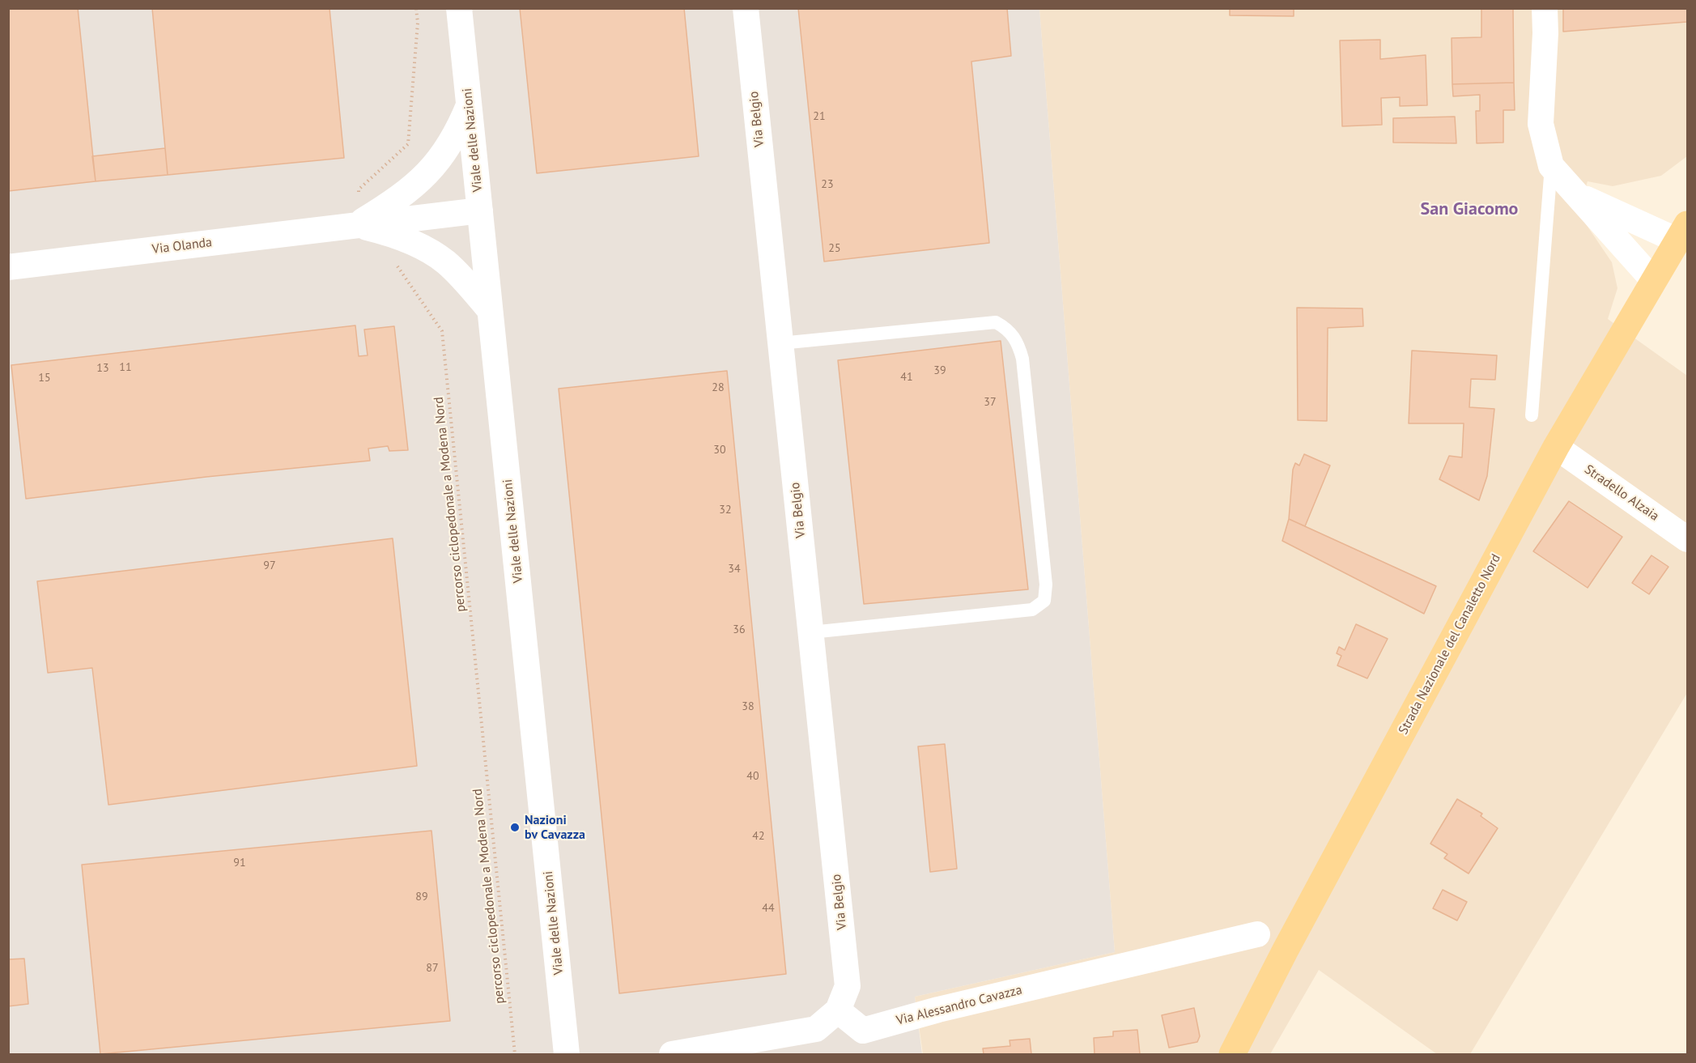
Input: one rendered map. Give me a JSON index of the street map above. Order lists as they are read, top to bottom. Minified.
{"streets":{"main road":["Strada Nazionale del Canaletto Nord"],"street":["Via Belgio","Viale delle Nazioni","Via Olanda","Stradello Alzaia","Via Alessandro Cavazza"],"path":["percorso ciclopedonale a Modena Nord"]},"crossings":[["Via Belgio","Via Alessandro Cavazza"],["Viale delle Nazioni","Via Olanda"],["Stradello Alzaia","Strada Nazionale del Canaletto Nord"]],"districts":["San Giacomo"],"places":["Nazioni bv Cavazza"],"house_numbers":["21","23","25","11","13","39","41","15","28","37","30","32","97","34","36","38","40","42","91","89","44","87"]}
